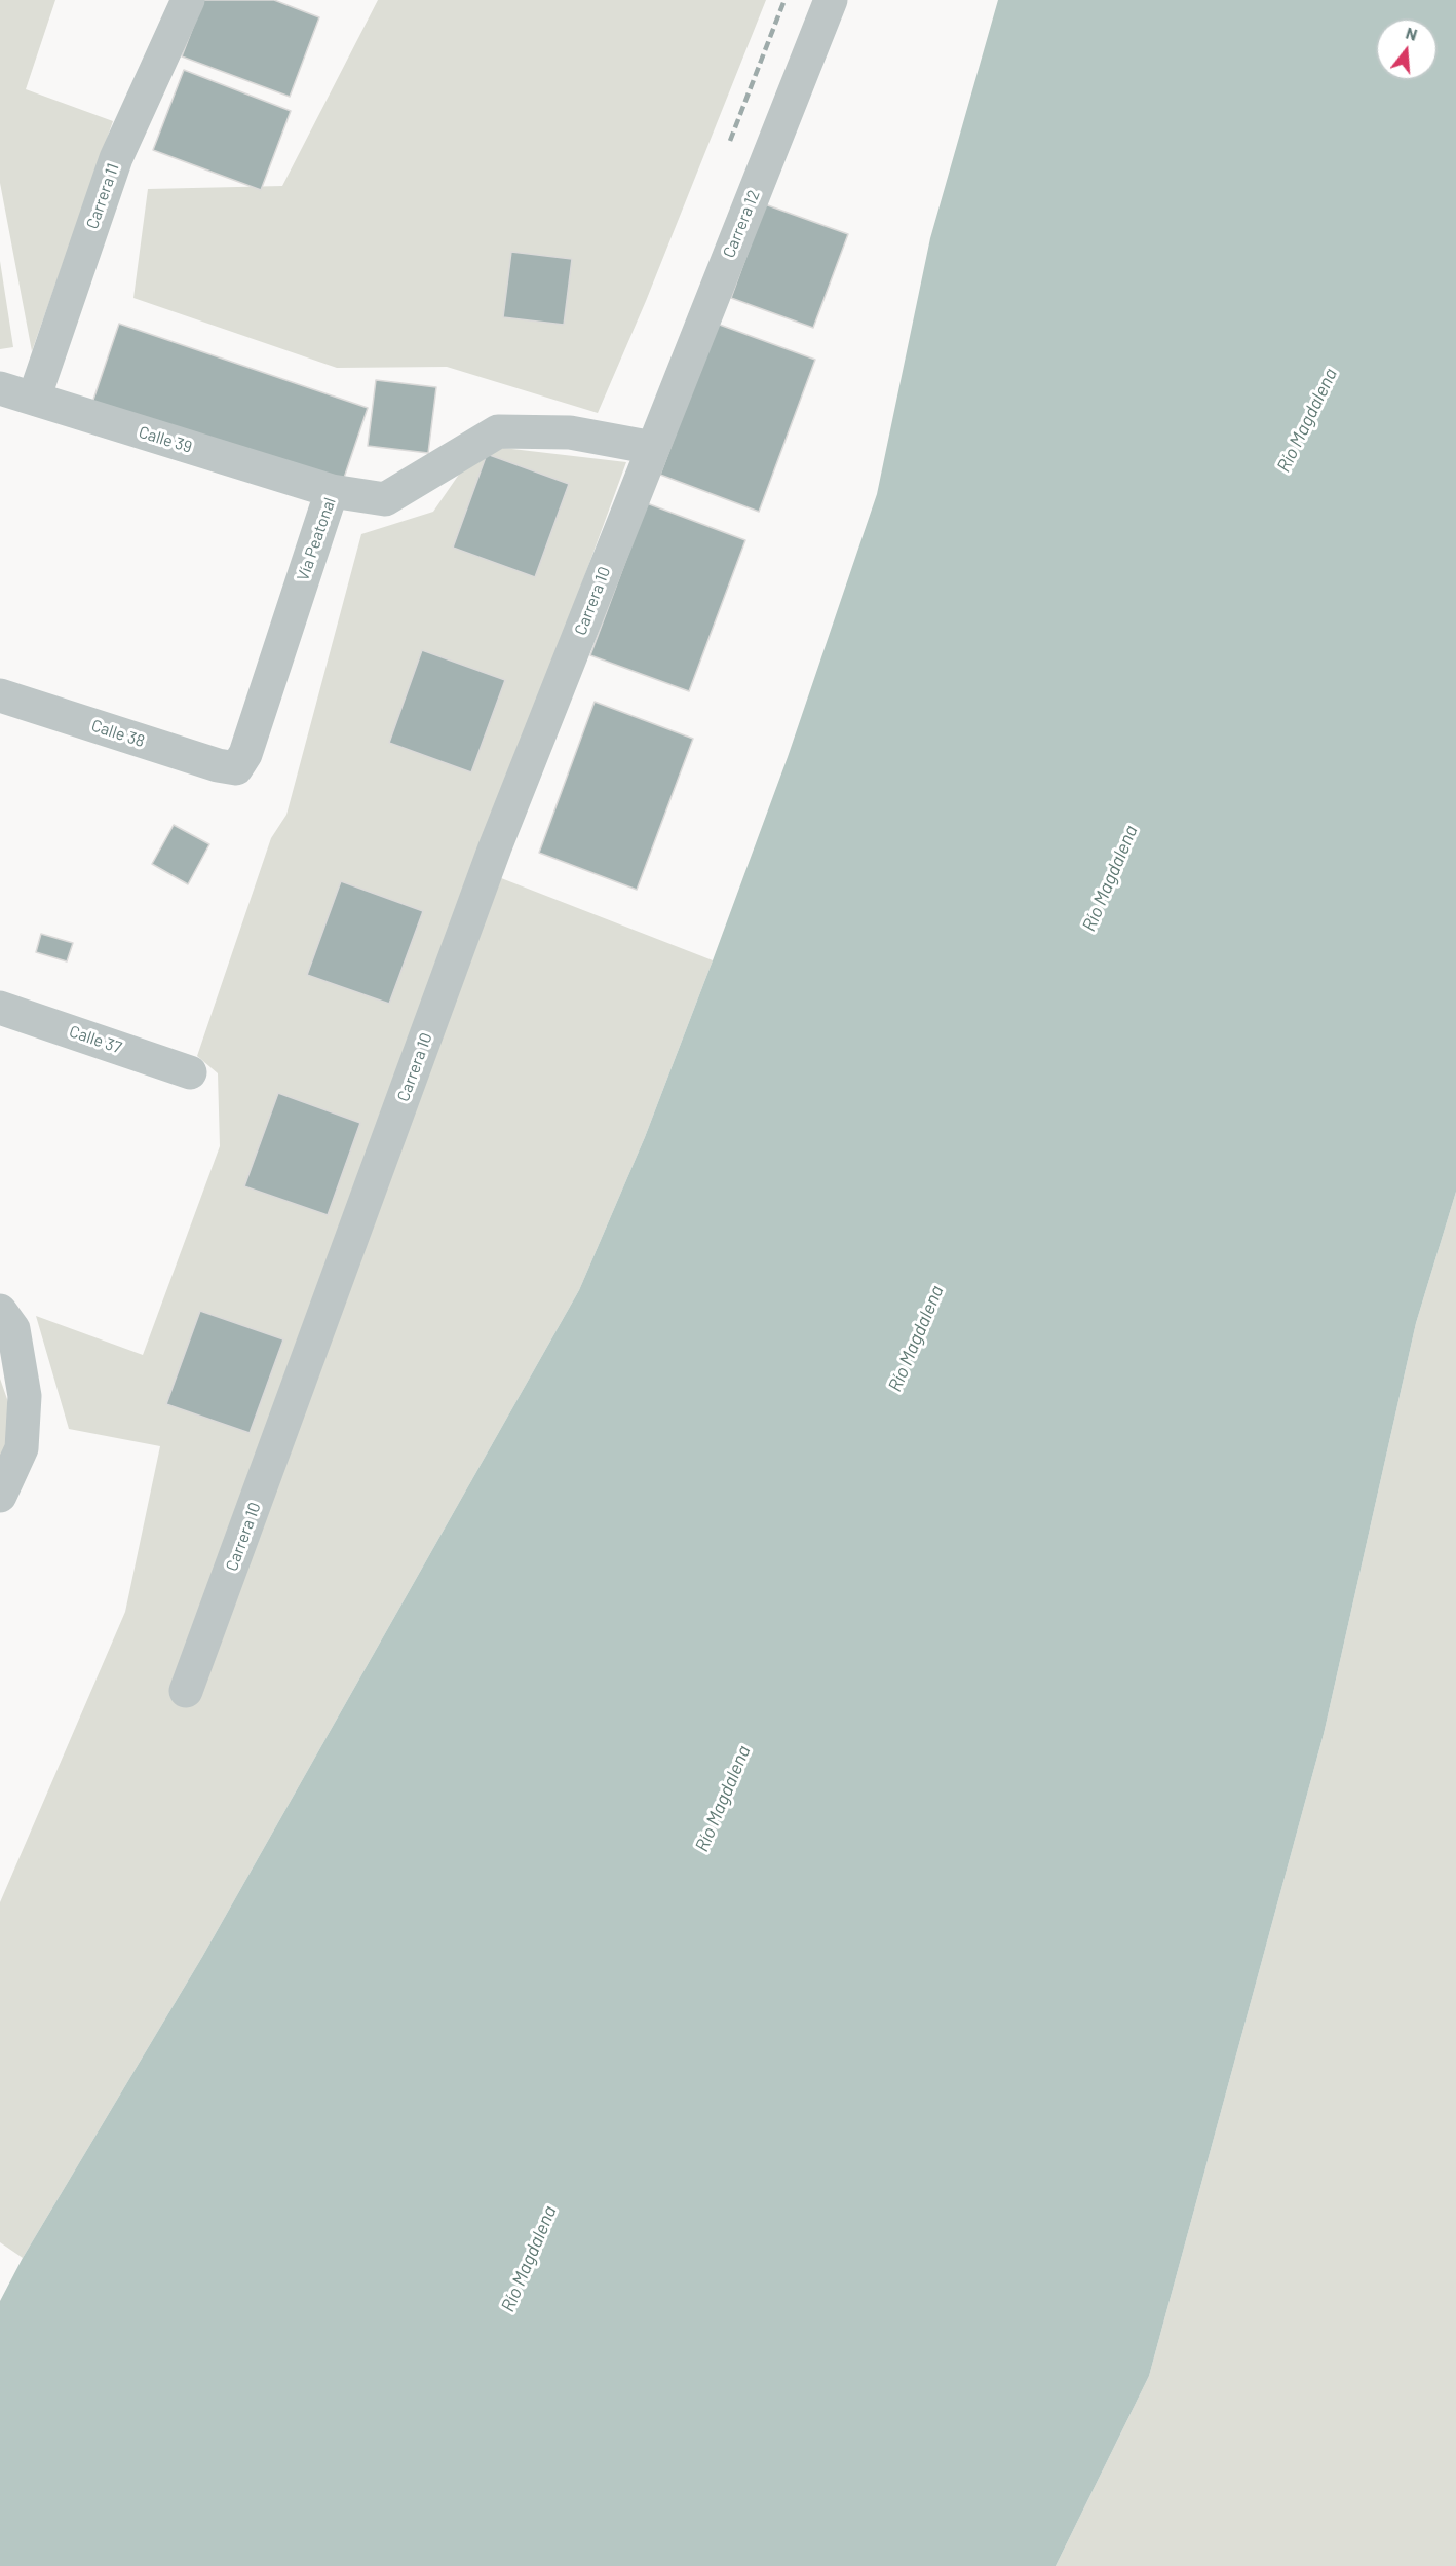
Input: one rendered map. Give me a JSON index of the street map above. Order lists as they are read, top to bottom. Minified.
{"streets":{"street":["Carrera 11","Carrera 12","Calle 39","Vía Peatonal","Carrera 10","Calle 38","Calle 37"]},"crossings":[["Carrera 11","Calle 39"],["Carrera 12","Vía Peatonal"],["Carrera 12","Carrera 10"],["Calle 39","Vía Peatonal"],["Vía Peatonal","Carrera 10"],["Vía Peatonal","Calle 38"]],"water":["Río Magdalena"],"north":"top"}
